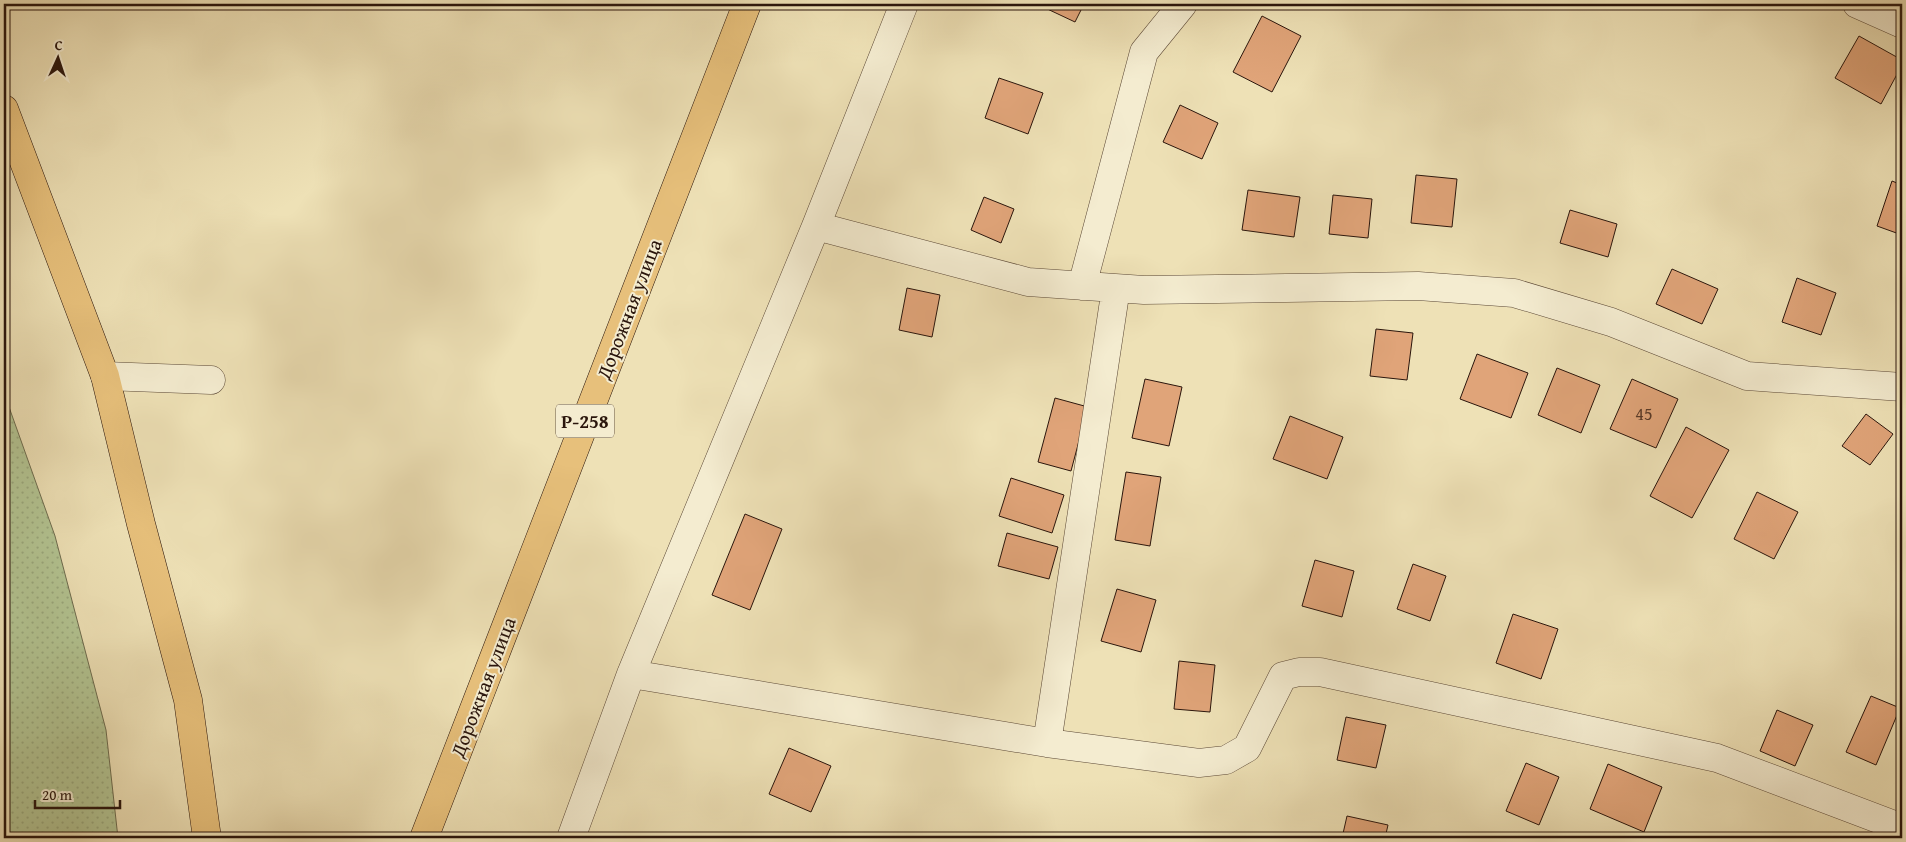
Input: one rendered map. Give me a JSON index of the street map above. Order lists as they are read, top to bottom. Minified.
{"streets":{"main road":["Дорожная улица","Р-258"]},"house_numbers":["45"],"scale_bar":"20 m","north":"top"}
